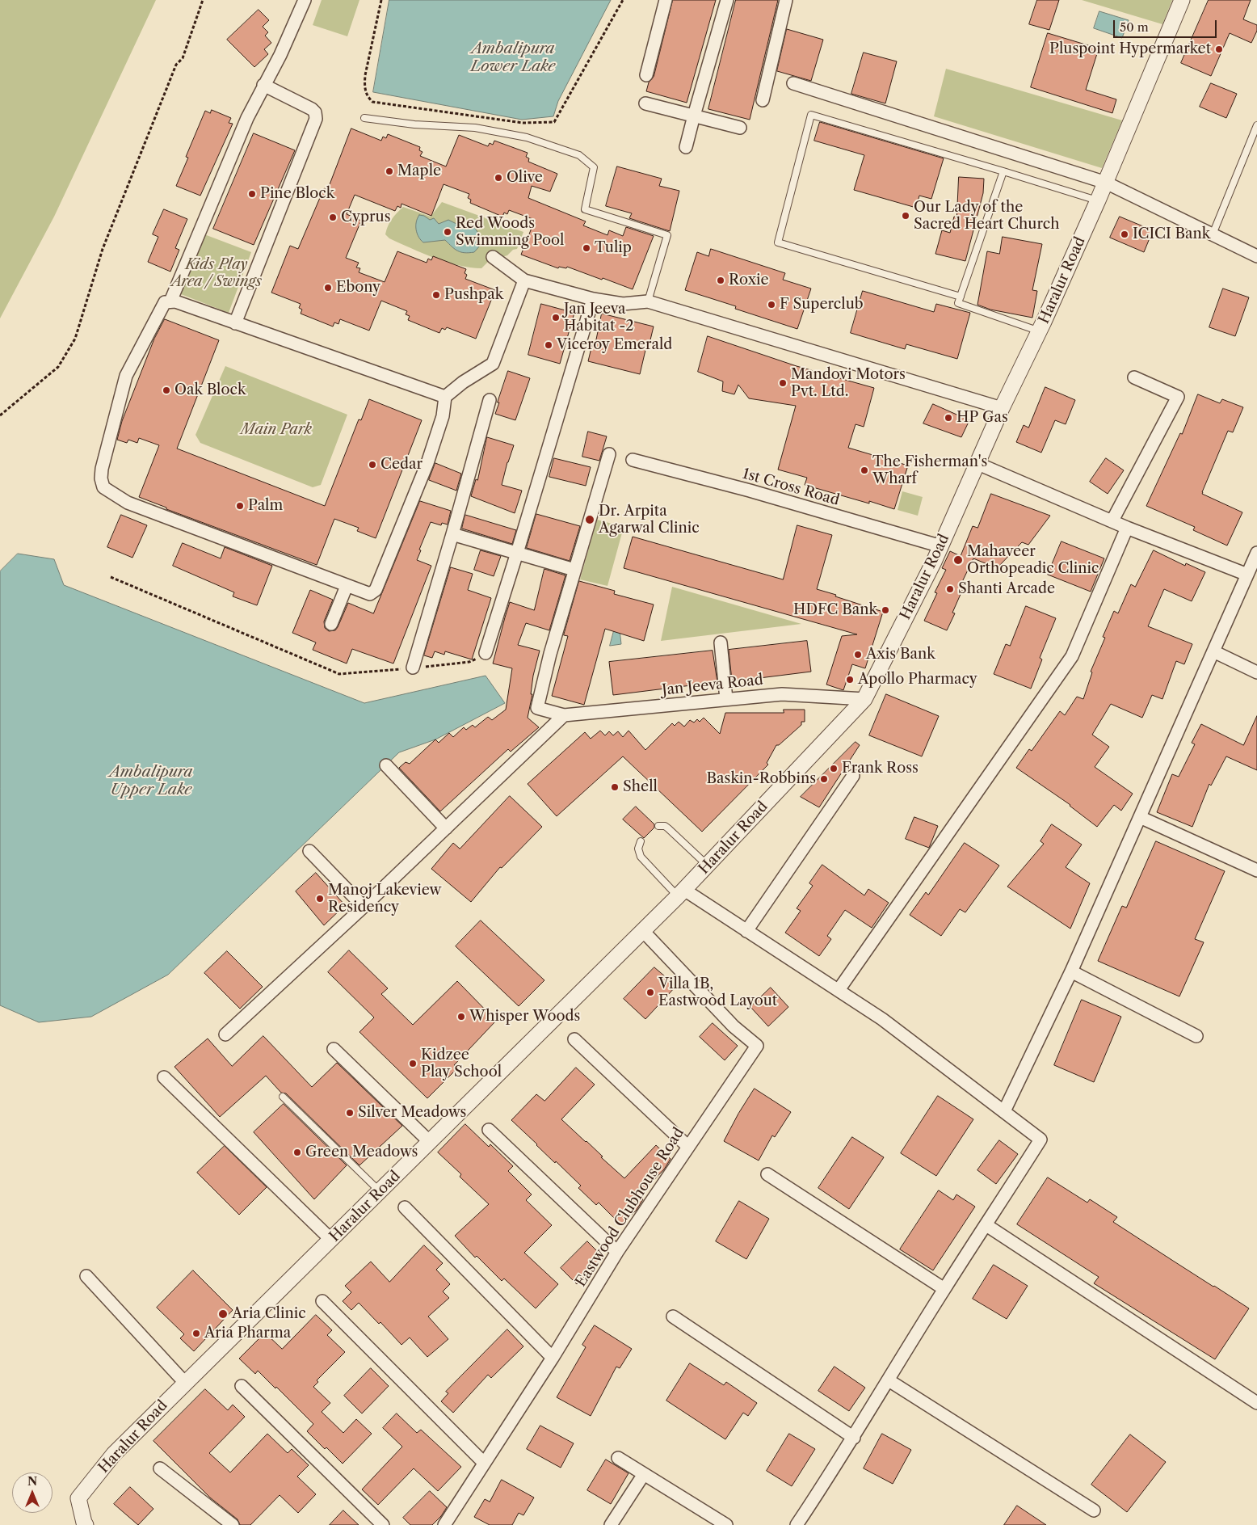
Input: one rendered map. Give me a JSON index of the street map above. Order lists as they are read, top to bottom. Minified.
{"streets":{"street":["Haralur Road","1st Cross Road","Jan Jeeva Road","Eastwood Clubhouse Road"]},"crossings":[["Haralur Road","1st Cross Road"],["Haralur Road","Jan Jeeva Road"],["Haralur Road","Eastwood Clubhouse Road"]],"water":["Ambalipura Lower Lake","Ambalipura Upper Lake"],"parks":["Kids Play Area / Swings","Main Park"],"places":["Pluspoint Hypermarket","Maple","Olive","Pine Block","Our Lady of the Sacred Heart Church","Cyprus","Red Woods Swimming Pool","ICICI Bank","Tulip","Roxie","Ebony","Pushpak","F Superclub","Jan Jeeva Habitat -2","Viceroy Emerald","Mandovi Motors Pvt. Ltd.","Oak Block","HP Gas","Cedar","The Fisherman's Wharf","Palm","Dr. Arpita Agarwal Clinic","Mahaveer Orthopeadic Clinic","Shanti Arcade","HDFC Bank","Axis Bank","Apollo Pharmacy","Frank Ross","Baskin-Robbins","Shell","Manoj Lakeview Residency","Villa 1B, Eastwood Layout","Whisper Woods","Kidzee Play School","Silver Meadows","Green Meadows","Aria Clinic","Aria Pharma"],"scale_bar":"50 m","north":"top"}
